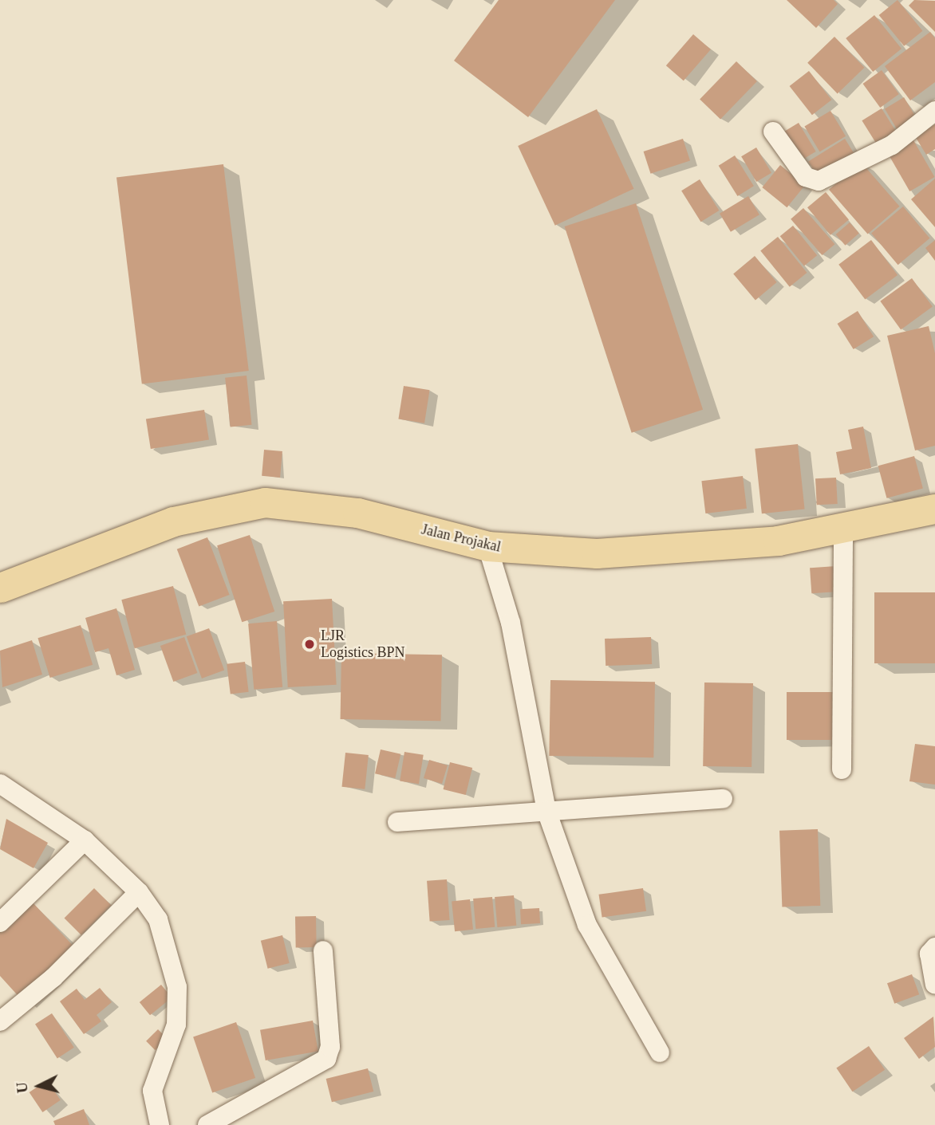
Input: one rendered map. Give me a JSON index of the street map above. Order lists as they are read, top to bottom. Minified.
{"streets":{"main road":["Jalan Projakal"]},"places":["LJR Logistics BPN"],"north":"left"}
